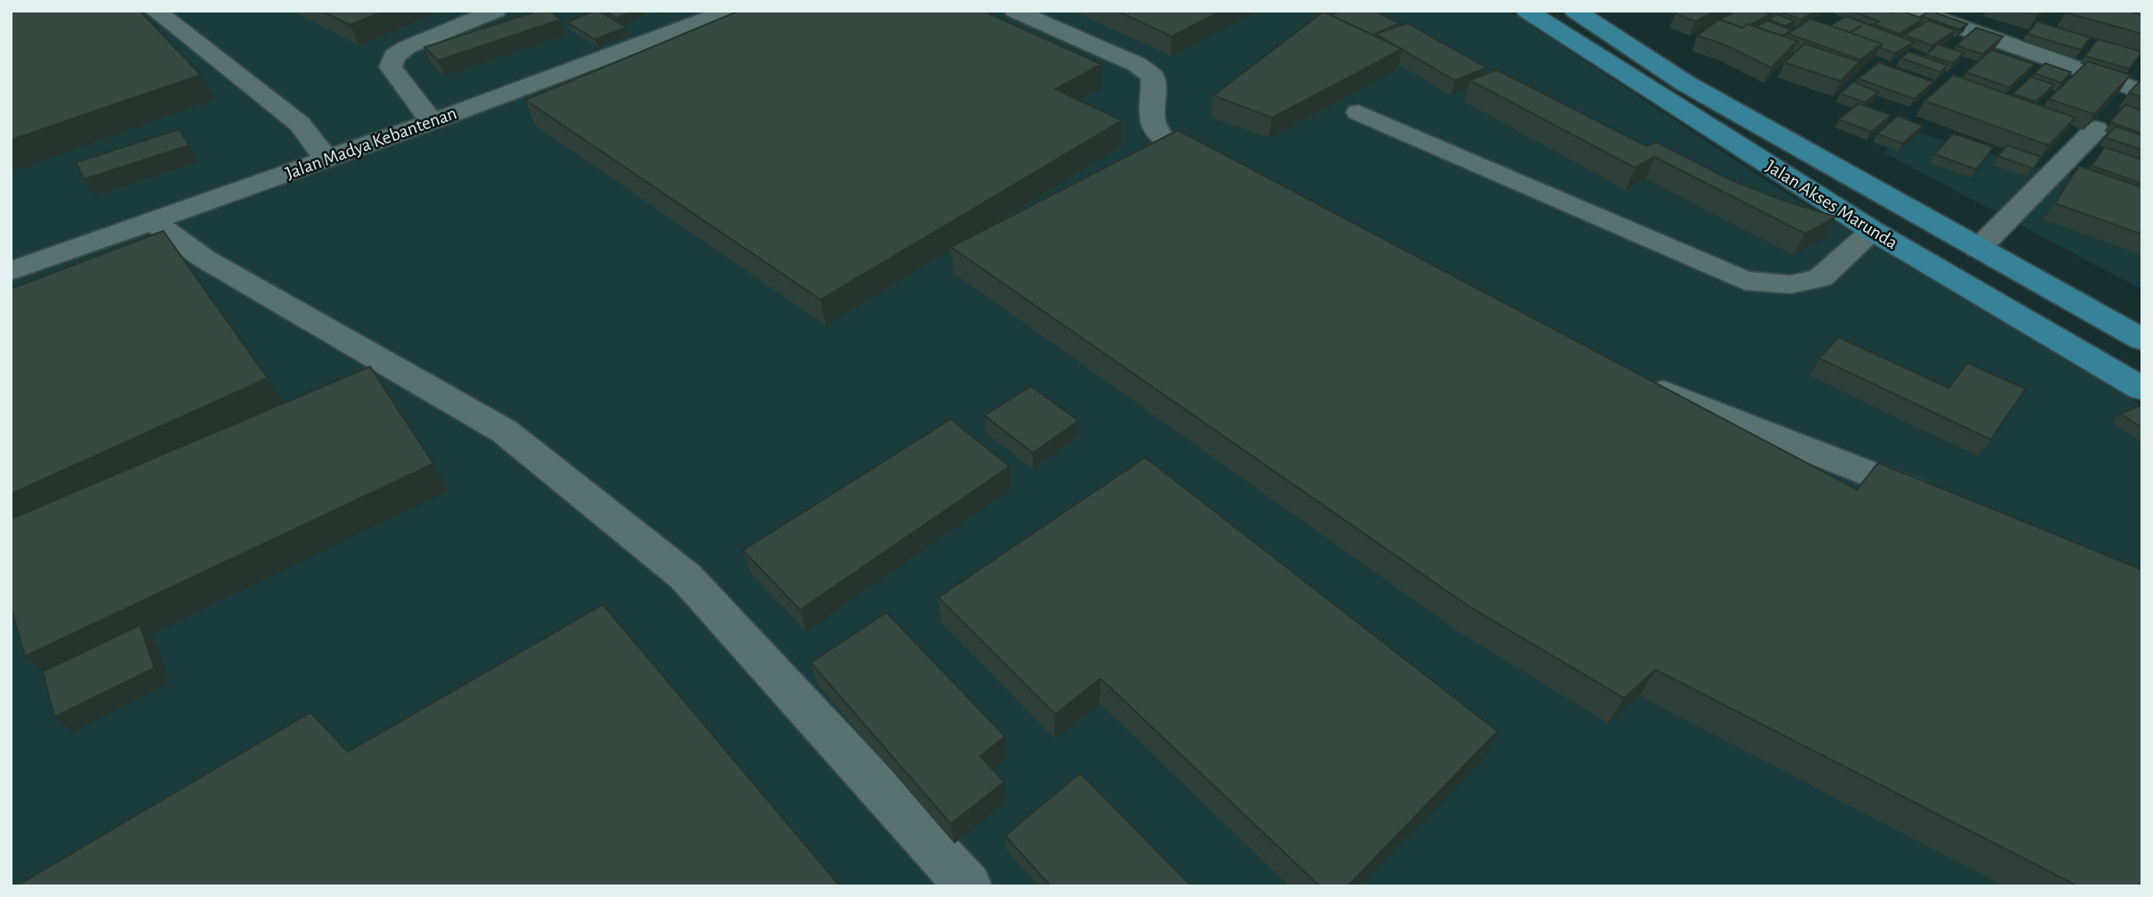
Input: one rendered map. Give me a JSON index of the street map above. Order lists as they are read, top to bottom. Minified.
{"streets":{"main road":["Jalan Akses Marunda"],"street":["Jalan Madya Kebantenan"]}}
